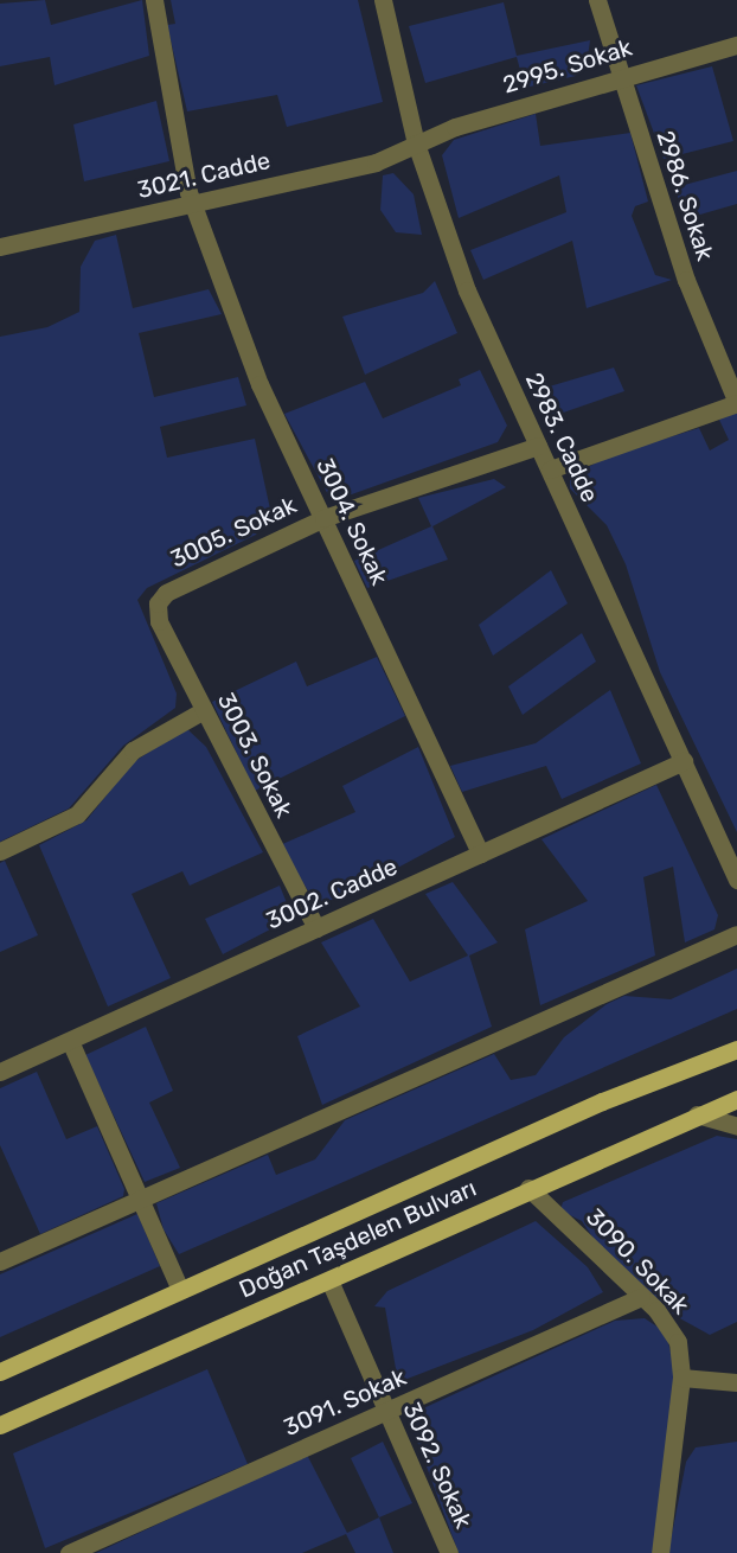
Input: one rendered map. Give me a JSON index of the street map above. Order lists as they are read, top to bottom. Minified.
{"streets":{"main road":["Doğan Taşdelen Bulvarı"],"street":["2995. Sokak","3021. Cadde","2986. Sokak","2983. Cadde","3004. Sokak","3005. Sokak","3003. Sokak","3002. Cadde","3090. Sokak","3091. Sokak","3092. Sokak"]},"crossings":[["2995. Sokak","3021. Cadde"],["2995. Sokak","2986. Sokak"],["2995. Sokak","2983. Cadde"],["3021. Cadde","2983. Cadde"],["3021. Cadde","3004. Sokak"],["2983. Cadde","3005. Sokak"],["2983. Cadde","3002. Cadde"],["3004. Sokak","3005. Sokak"],["3004. Sokak","3002. Cadde"],["3005. Sokak","3003. Sokak"],["3003. Sokak","3002. Cadde"],["Doğan Taşdelen Bulvarı","3090. Sokak"],["Doğan Taşdelen Bulvarı","3092. Sokak"],["3090. Sokak","3091. Sokak"],["3091. Sokak","3092. Sokak"]]}
